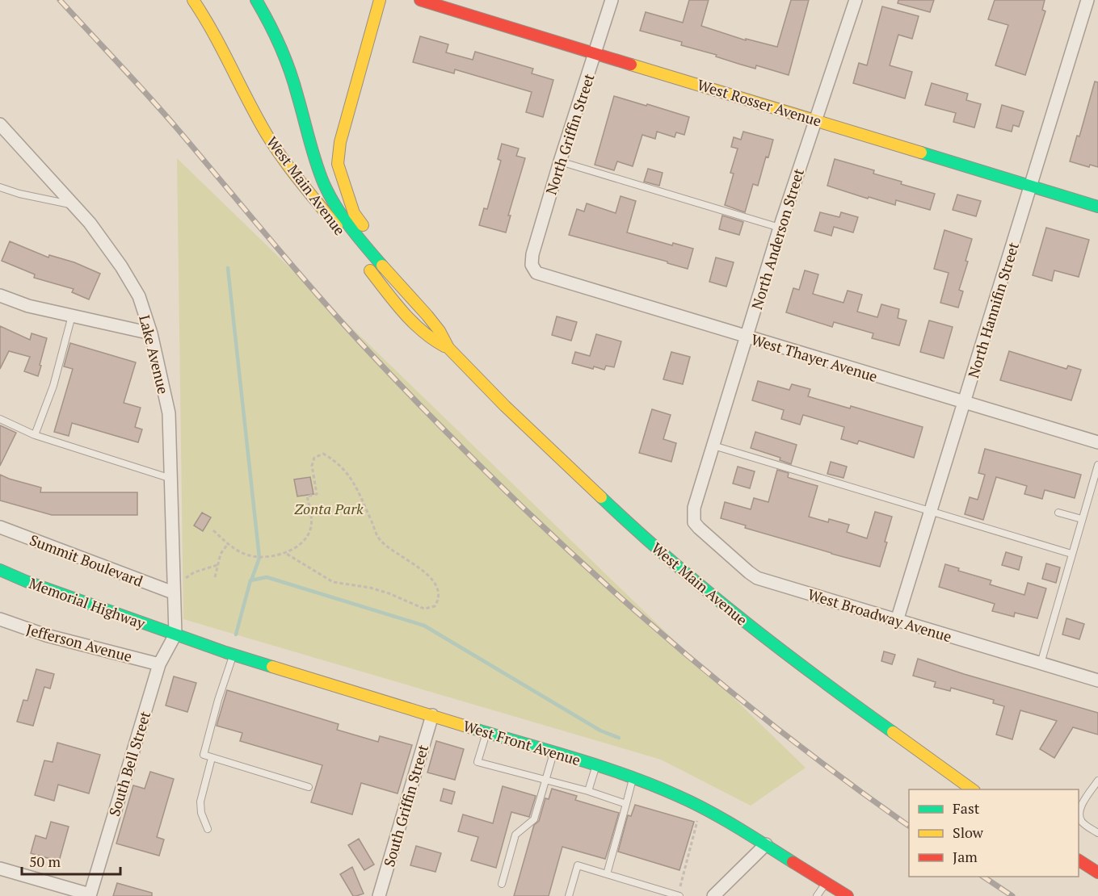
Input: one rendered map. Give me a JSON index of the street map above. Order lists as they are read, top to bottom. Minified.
{"streets":{"main road":["West Rosser Avenue","West Main Avenue","Memorial Highway","West Front Avenue"],"street":["North Griffin Street","North Anderson Street","North Hannifin Street","Lake Avenue","West Thayer Avenue","Summit Boulevard","West Broadway Avenue","Jefferson Avenue","South Bell Street","South Griffin Street"]},"crossings":[["West Rosser Avenue","North Griffin Street"],["West Rosser Avenue","North Anderson Street"],["West Rosser Avenue","North Hannifin Street"],["North Griffin Street","West Thayer Avenue"],["North Anderson Street","West Thayer Avenue"],["North Anderson Street","West Broadway Avenue"],["North Hannifin Street","West Thayer Avenue"],["North Hannifin Street","West Broadway Avenue"],["Lake Avenue","Summit Boulevard"],["Lake Avenue","Memorial Highway"],["Lake Avenue","West Front Avenue"],["Lake Avenue","South Bell Street"],["Memorial Highway","West Front Avenue"],["Memorial Highway","South Bell Street"],["Jefferson Avenue","South Bell Street"],["West Front Avenue","South Bell Street"],["West Front Avenue","South Griffin Street"]],"parks":["Zonta Park"],"legend":["Fast","Slow","Jam"],"scale_bar":"50 m"}
